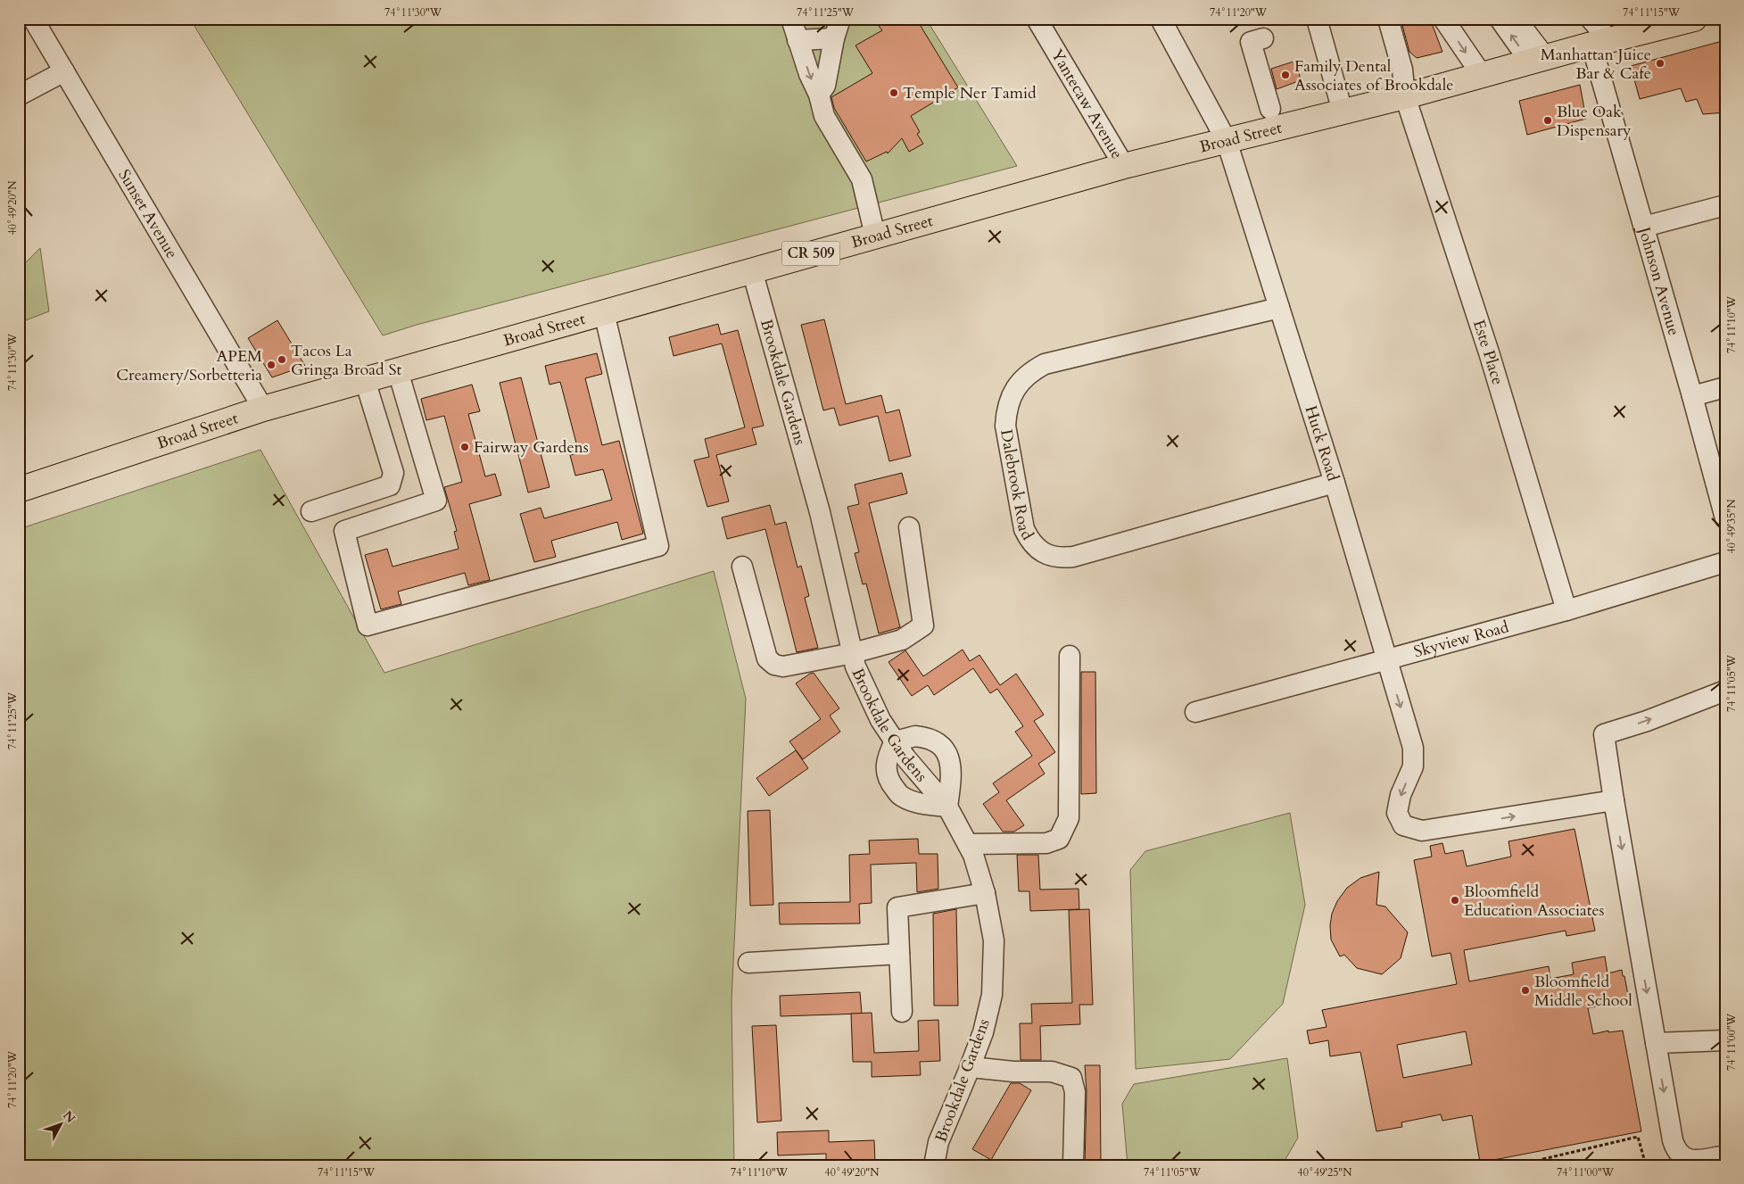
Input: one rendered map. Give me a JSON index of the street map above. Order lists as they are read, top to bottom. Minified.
{"streets":{"main road":["Broad Street","CR 509"],"street":["Yantecaw Avenue","Sunset Avenue","Johnson Avenue","Este Place","Brookdale Gardens","Huck Road","Dalebrook Road","Skyview Road"]},"crossings":[["Yantecaw Avenue","Broad Street"],["Broad Street","Sunset Avenue"],["Broad Street","Johnson Avenue"],["Broad Street","Este Place"],["Broad Street","Brookdale Gardens"],["Broad Street","Huck Road"],["Este Place","Skyview Road"],["Huck Road","Dalebrook Road"],["Huck Road","Skyview Road"]],"places":["Manhattan Juice Bar & Cafe","Family Dental Associates of Brookdale","Temple Ner Tamid","Blue Oak Dispensary","Tacos La Gringa Broad St","APEM Creamery/Sorbetteria","Fairway Gardens","Bloomfield Education Associates","Bloomfield Middle School"],"north":"top right","coordinates":["74°11'30\"W","74°11'25\"W","74°11'20\"W","74°11'15\"W","40°49'20\"N","74°11'10\"W","40°49'35\"N","74°11'05\"W","74°11'00\"W","40°49'25\"N"]}
